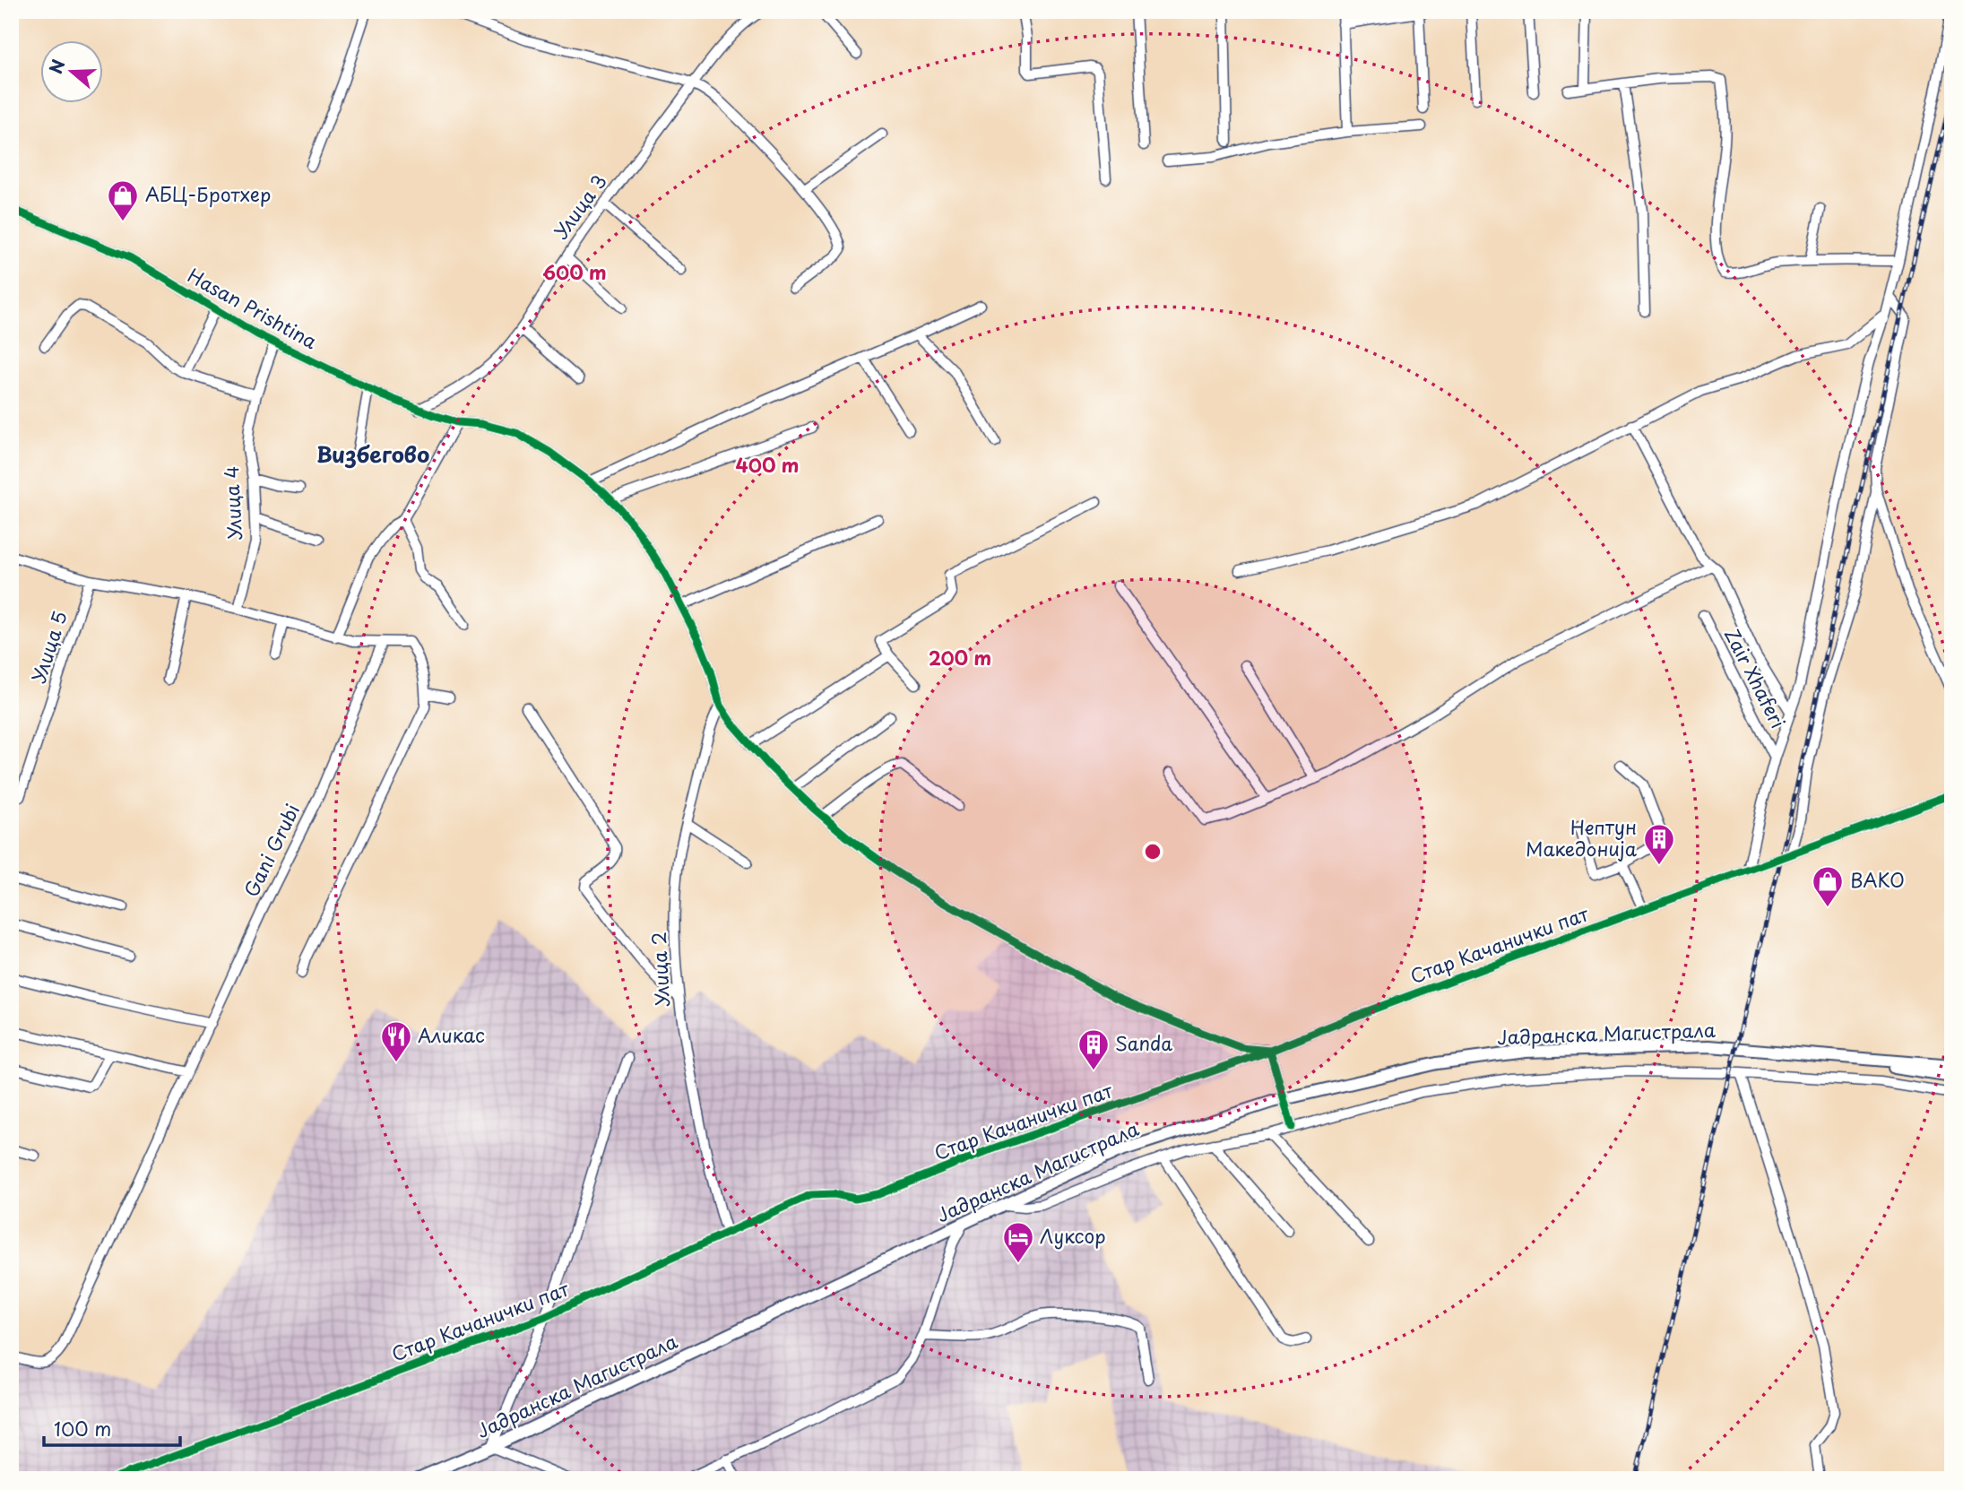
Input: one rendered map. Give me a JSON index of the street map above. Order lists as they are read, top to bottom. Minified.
{"streets":{"street":["Улица 3","Hasan Prishtina","Улица 4","Улица 5","Zair Xhaferi","Gani Grubi","Стар Качанички пат","Улица 2","Јадранска Магистрала"]},"crossings":[["Улица 3","Hasan Prishtina"],["Hasan Prishtina","Улица 4"],["Hasan Prishtina","Стар Качанички пат"],["Hasan Prishtina","Улица 2"],["Стар Качанички пат","Улица 2"]],"districts":["Визбегово"],"places":{"shop":["АБЦ-Бротхер","BAKO"],"building":["Нептун Македонија","Sanda"],"restaurant":["Аликас"],"hotel":["Луксор"]},"scale_bar":"100 m","north":"left","rings":["600 m","400 m","200 m"]}
